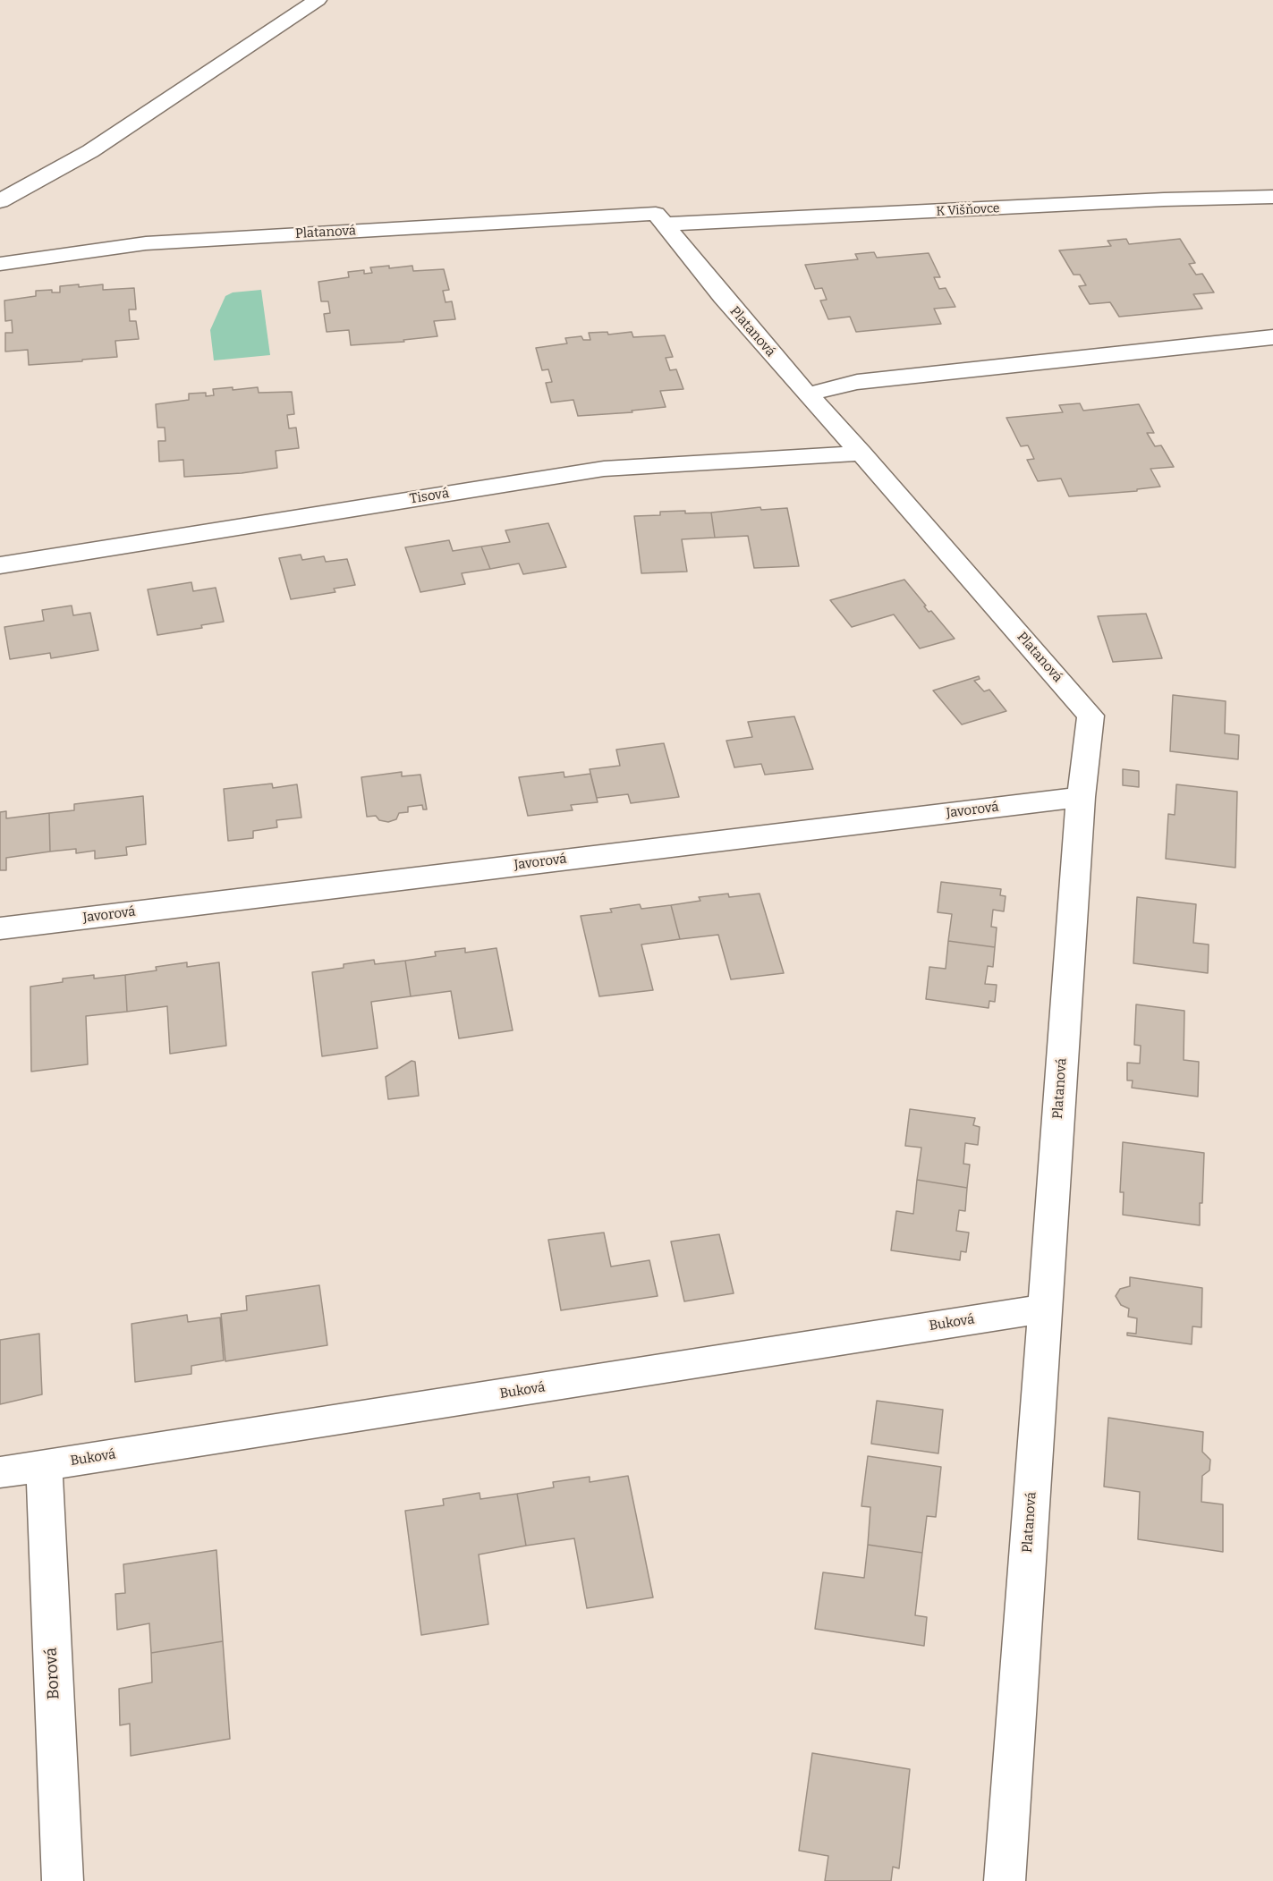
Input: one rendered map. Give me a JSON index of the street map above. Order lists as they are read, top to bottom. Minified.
{"streets":{"street":["K Višňovce","Platanová","Tisová","Javorová","Buková","Borová"]},"crossings":[["K Višňovce","Platanová"],["Platanová","Tisová"],["Platanová","Javorová"],["Platanová","Buková"],["Buková","Borová"]]}
